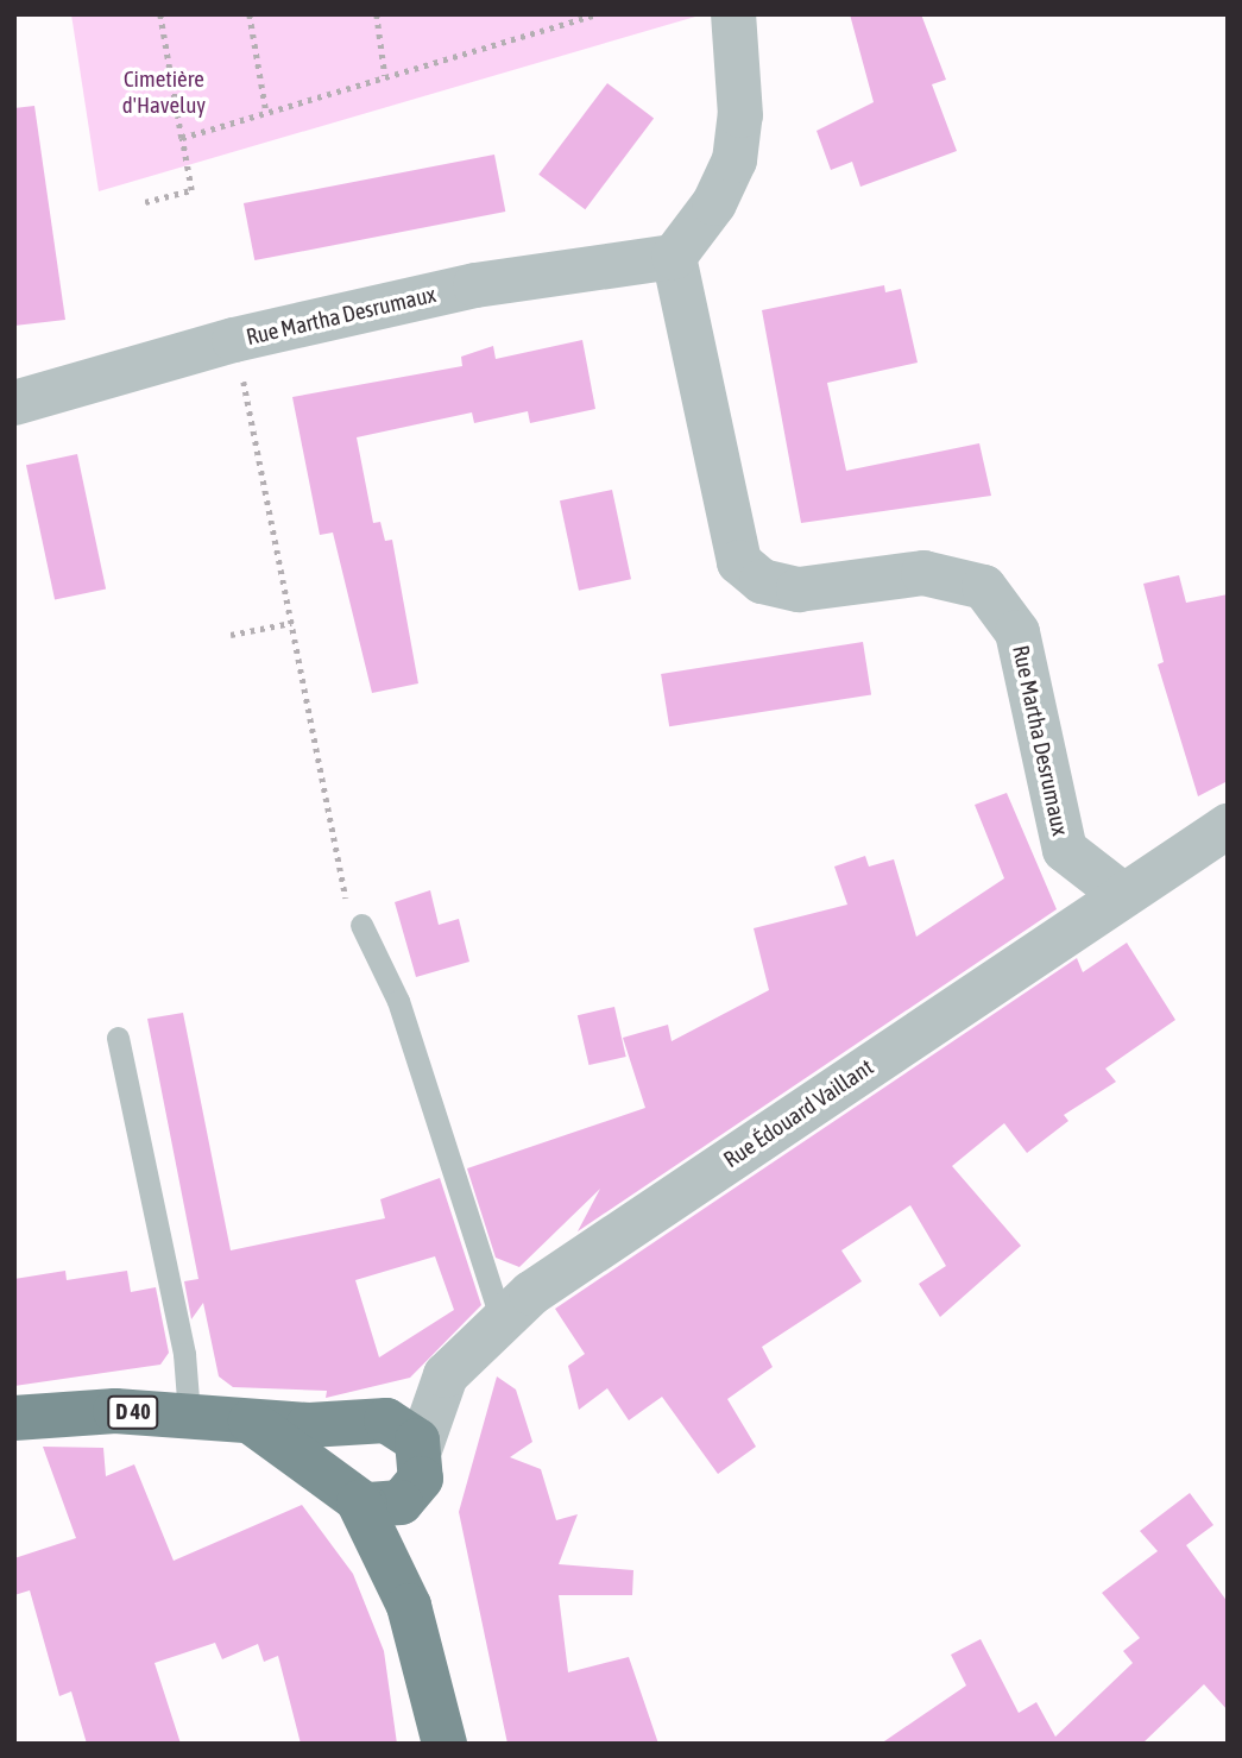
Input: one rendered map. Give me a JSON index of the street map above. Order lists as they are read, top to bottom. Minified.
{"streets":{"main road":["D 40"],"street":["Rue Martha Desrumaux","Rue Édouard Vaillant"]},"crossings":[["Rue Martha Desrumaux","Rue Édouard Vaillant"],["Rue Édouard Vaillant","D 40"]],"parks":["Cimetière d'Haveluy"]}
